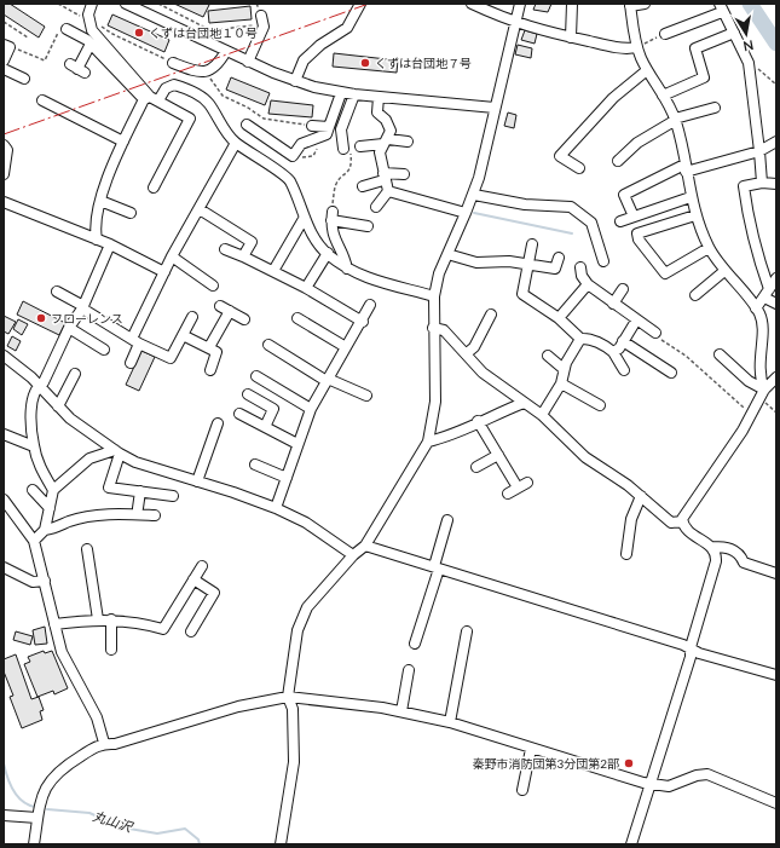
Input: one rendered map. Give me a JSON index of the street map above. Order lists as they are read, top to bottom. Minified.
{"water":["丸山沢"],"places":["くずは台団地１０号","くずは台団地７号","フローレンス","秦野市消防団第3分団第2部"],"north":"bottom"}
